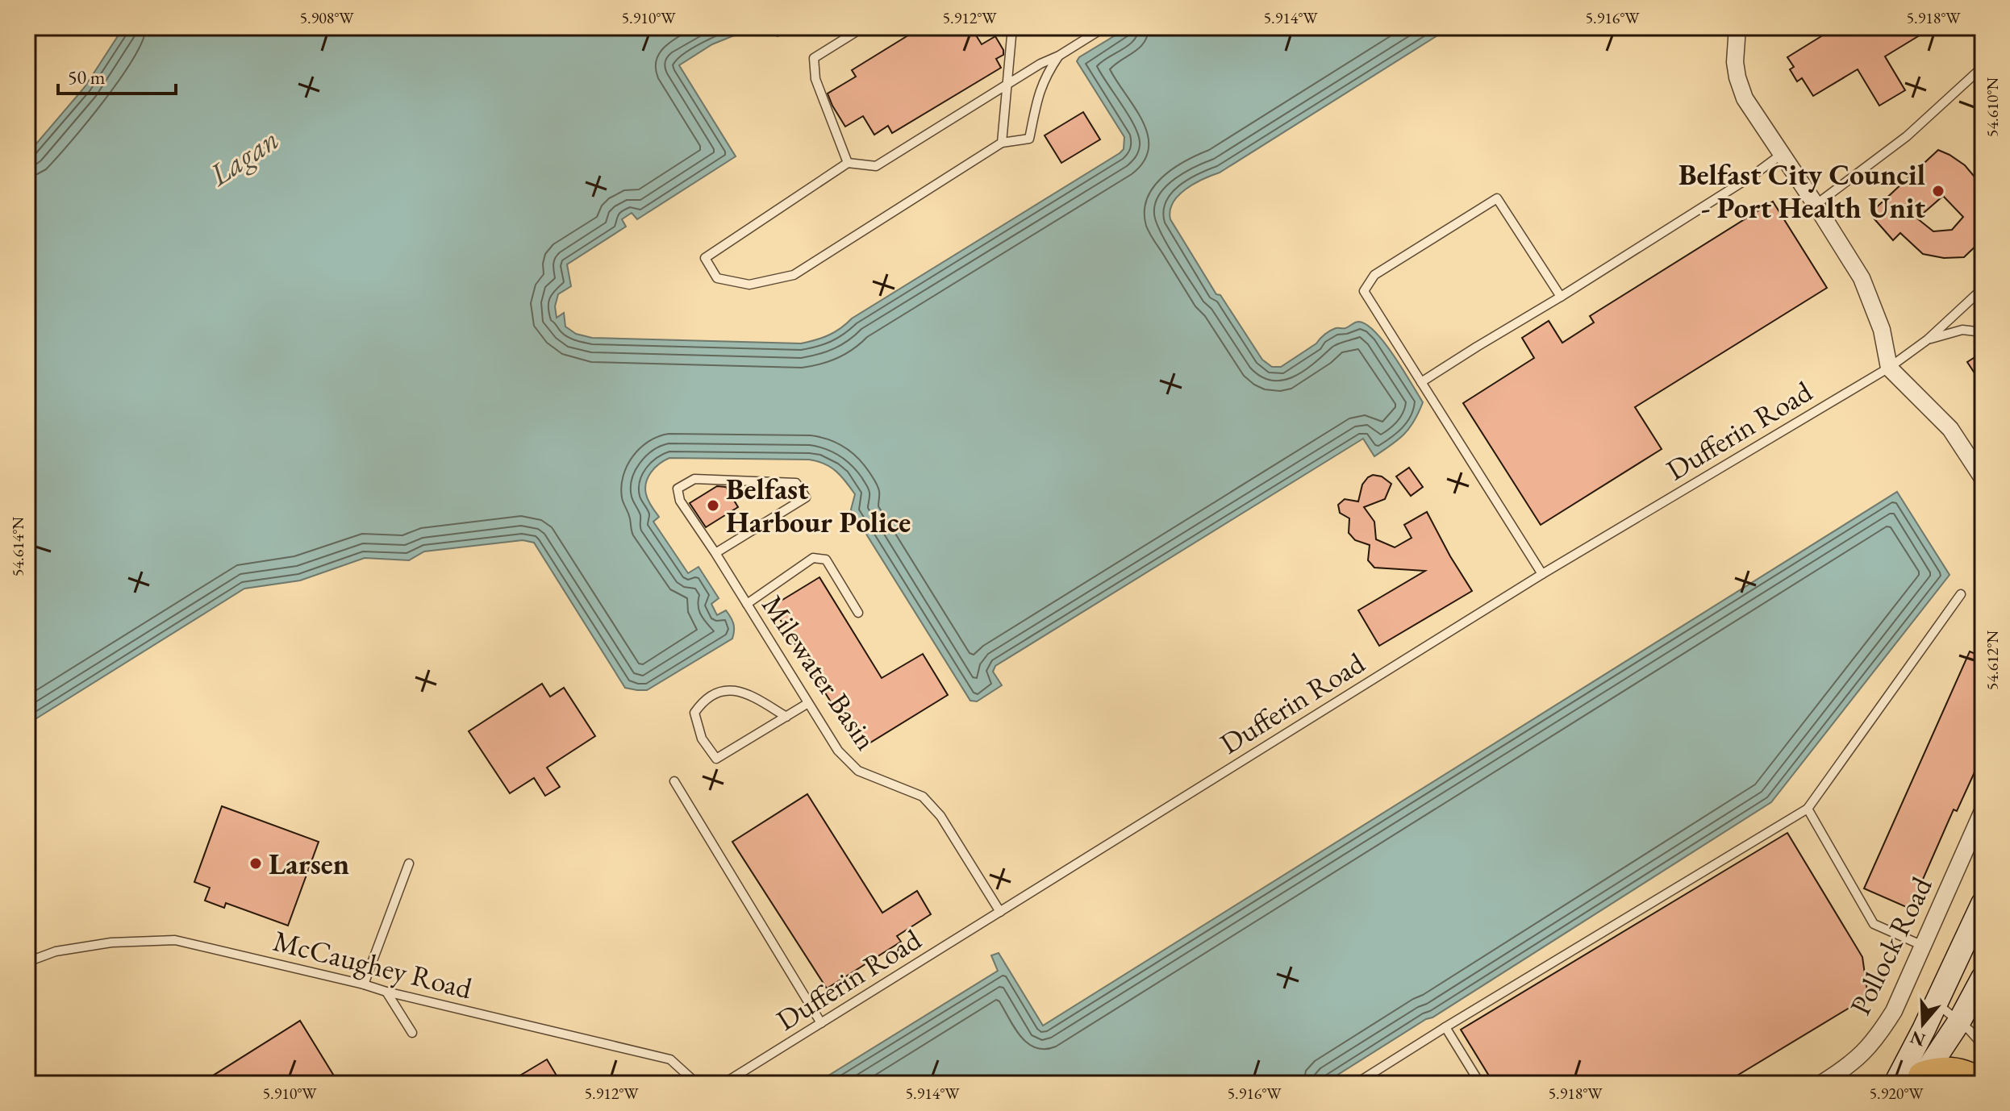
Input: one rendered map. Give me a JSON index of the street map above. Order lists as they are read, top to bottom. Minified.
{"streets":{"street":["Pollock Road"],"lane":["Dufferin Road","Milewater Basin","McCaughey Road"]},"crossings":[["Dufferin Road","Milewater Basin"]],"water":["Lagan"],"places":["Belfast City Council - Port Health Unit","Belfast Harbour Police","Larsen"],"scale_bar":"50 m","north":"bottom","coordinates":["5.908°W","5.910°W","5.912°W","5.914°W","5.916°W","5.918°W","54.610°N","54.614°N","54.612°N","5.920°W"]}
